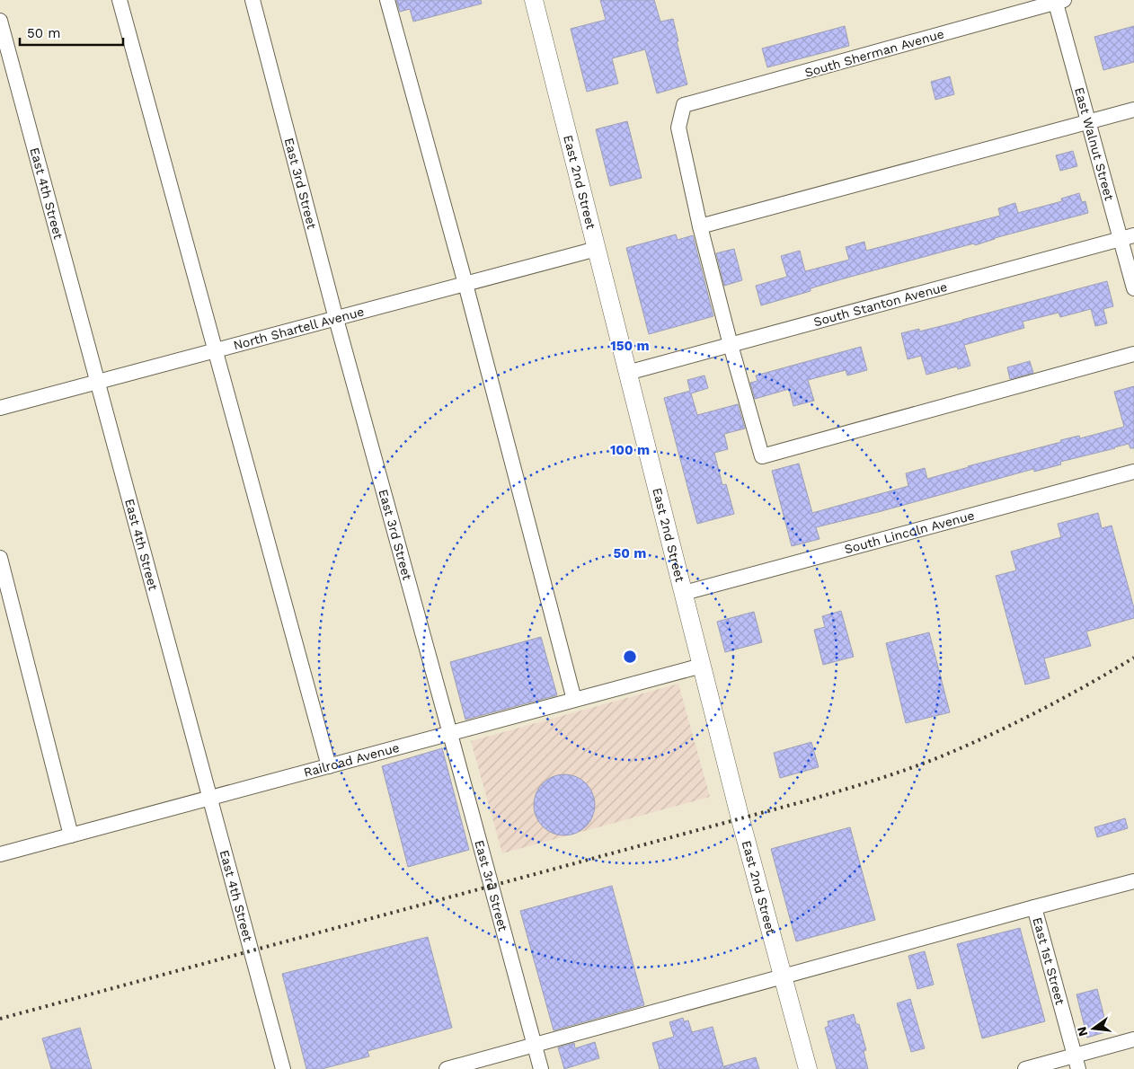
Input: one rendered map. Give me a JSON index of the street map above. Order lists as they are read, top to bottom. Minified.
{"streets":{"main road":["East 2nd Street"],"street":["South Sherman Avenue","East Walnut Street","East 3rd Street","East 4th Street","South Stanton Avenue","North Shartell Avenue","South Lincoln Avenue","Railroad Avenue","East 1st Street"]},"crossings":[["South Sherman Avenue","East Walnut Street"],["East Walnut Street","South Stanton Avenue"],["East 2nd Street","South Stanton Avenue"],["East 2nd Street","North Shartell Avenue"],["East 2nd Street","South Lincoln Avenue"],["East 2nd Street","Railroad Avenue"],["East 3rd Street","North Shartell Avenue"],["East 3rd Street","Railroad Avenue"],["East 4th Street","North Shartell Avenue"],["East 4th Street","Railroad Avenue"]],"scale_bar":"50 m","north":"left","rings":["150 m","100 m","50 m"]}
